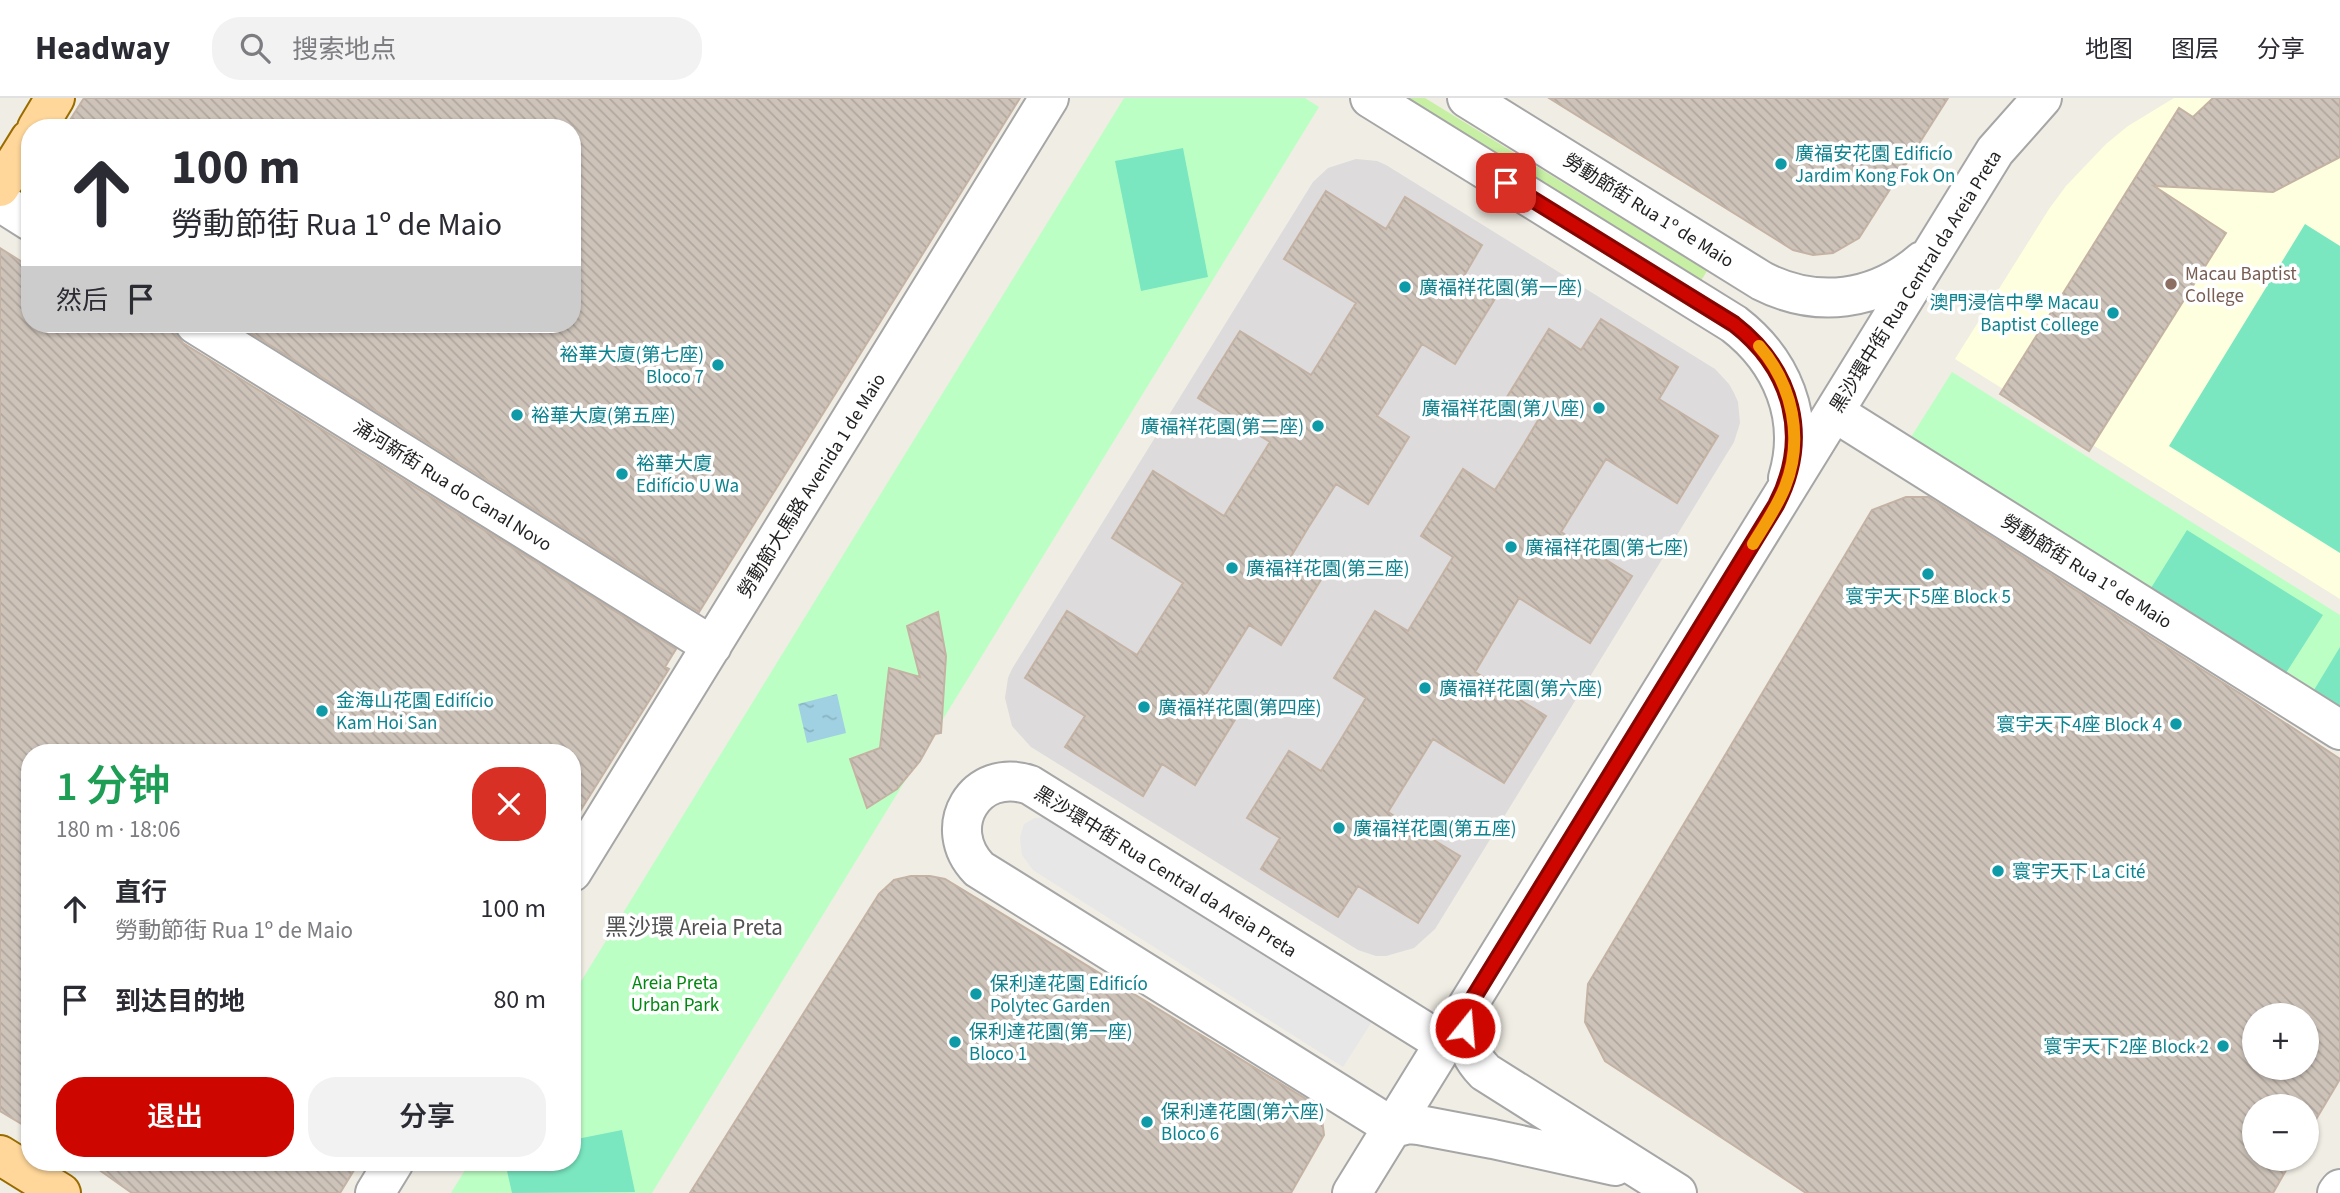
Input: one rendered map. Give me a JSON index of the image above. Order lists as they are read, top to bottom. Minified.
{"streets":{"street":["勞動節街 Rua 1º de Maio","黑沙環中街 Rua Central da Areia Preta","涌河新街 Rua do Canal Novo","勞動節大馬路 Avenida 1 de Maio"]},"crossings":[["勞動節街 Rua 1º de Maio","黑沙環中街 Rua Central da Areia Preta"],["涌河新街 Rua do Canal Novo","勞動節大馬路 Avenida 1 de Maio"]],"districts":["黑沙環 Areia Preta"],"parks":["Areia Preta Urban Park"],"places":["廣福安花園 Edificío Jardim Kong Fok On","Macau Baptist College","廣福祥花園(第一座)","澳門浸信中學 Macau Baptist College","裕華大廈(第七座) Bloco 7","廣福祥花園(第八座)","裕華大廈(第五座)","廣福祥花園(第二座)","裕華大廈 Edifício U Wa","廣福祥花園(第七座)","廣福祥花園(第三座)","寰宇天下5座 Block 5","廣福祥花園(第六座)","廣福祥花園(第四座)","金海山花園 Edifício Kam Hoi San","寰宇天下4座 Block 4","廣福祥花園(第五座)","寰宇天下 La Cité","保利達花園 Edificío Polytec Garden","保利達花園(第一座) Bloco 1","寰宇天下2座 Block 2","保利達花園(第六座) Bloco 6"],"page":{"header":"Headway","search":"搜索地点","nav":["地图","图层","分享"],"turn":["100 m","勞動節街 Rua 1º de Maio"],"then":"然后","heading":["1 分钟","180 m · 18:06"],"list":[{"name":"直行","note":"勞動節街 Rua 1º de Maio","value":"100 m"},{"name":"到达目的地","value":"80 m"}],"map_buttons":["+","−"],"buttons":["退出","分享"]}}
